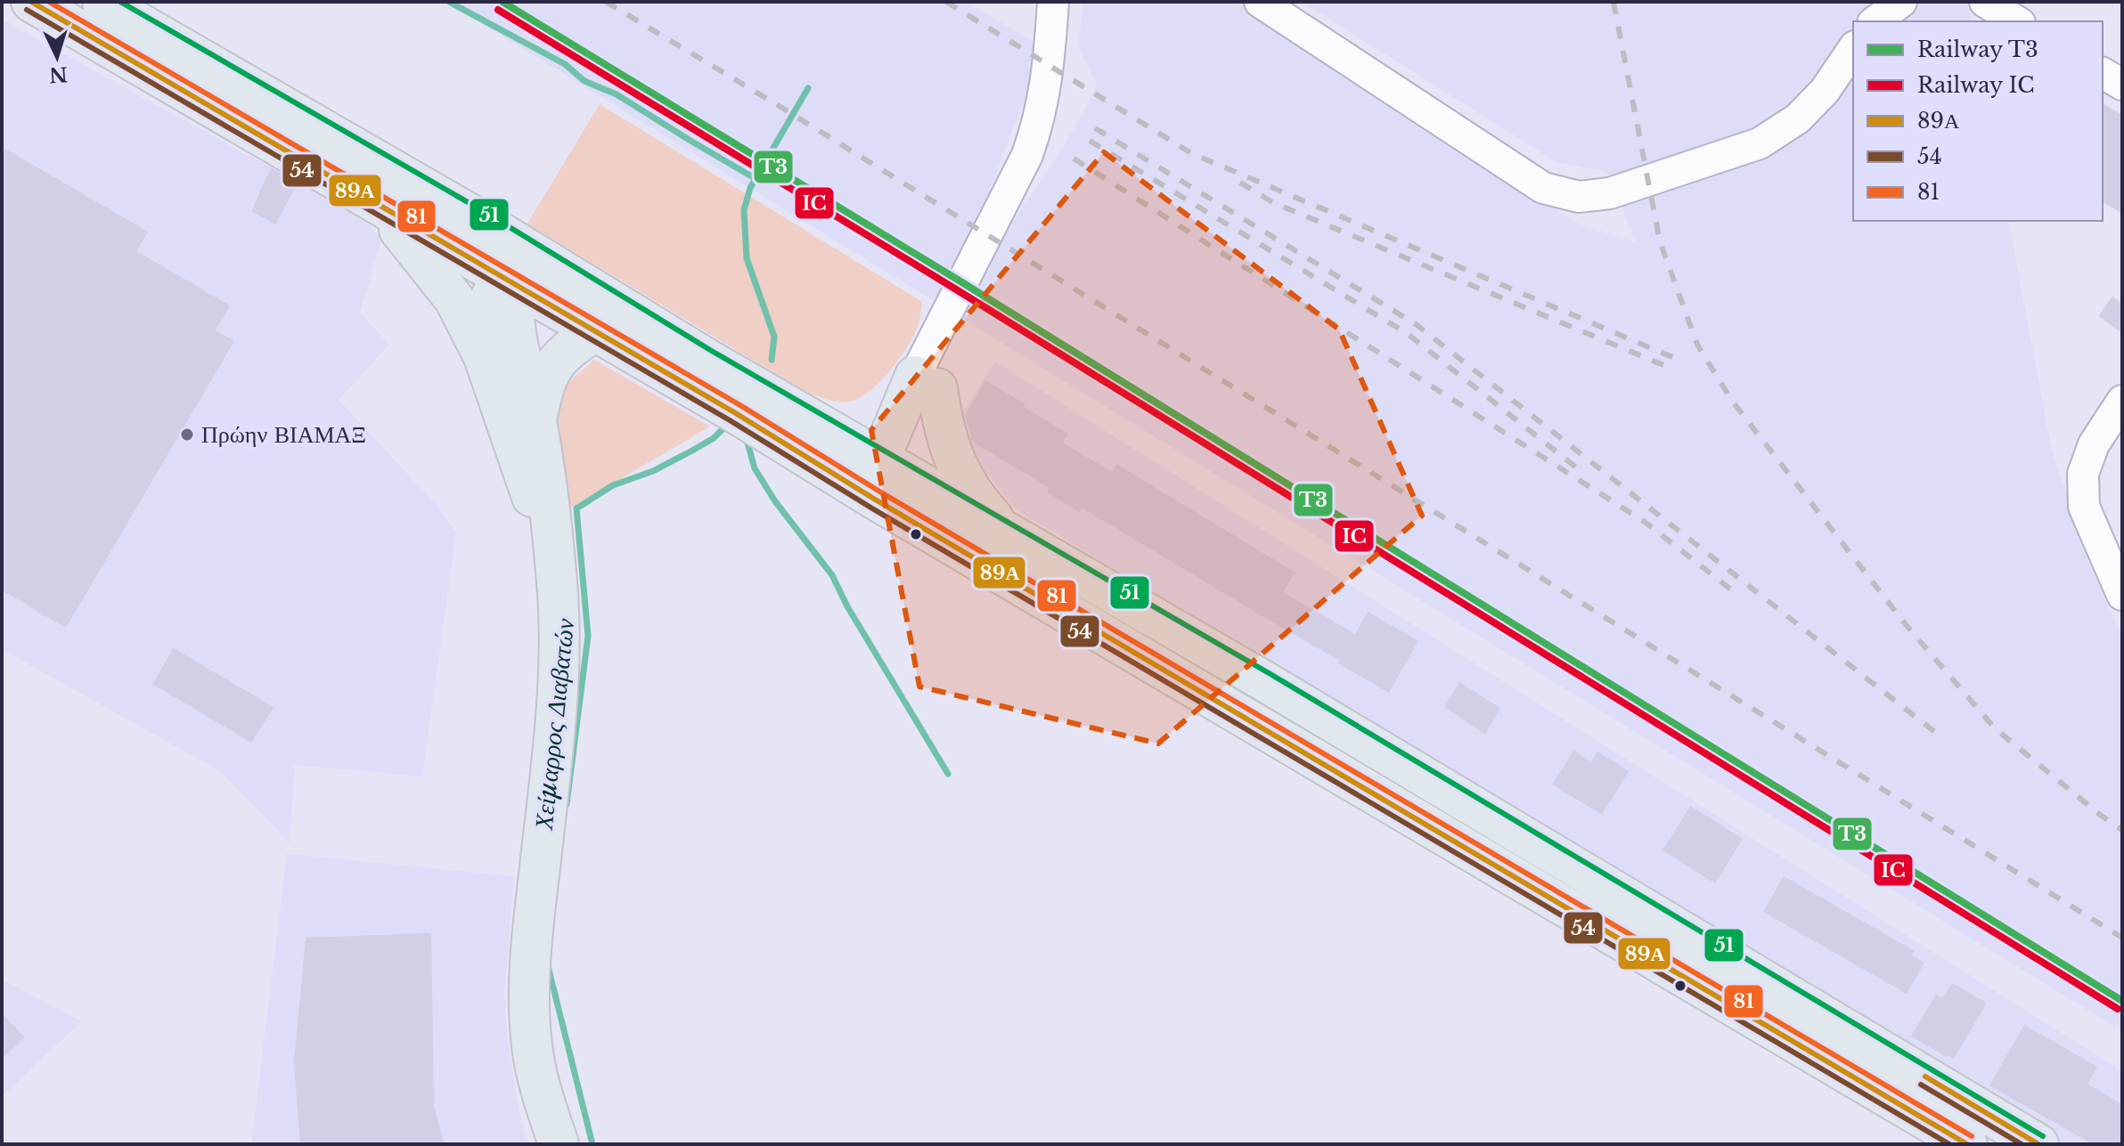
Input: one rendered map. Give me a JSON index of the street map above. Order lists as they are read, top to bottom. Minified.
{"water":["Χείμαρρος Διαβατών"],"places":["Πρώην ΒΙΑΜΑΞ"],"lines":["rail line T3","transit line 89Α","transit line 81","transit line 51","rail line IC","transit line 54"],"legend":["Railway T3","Railway IC","89Α","54","81"],"north":"bottom"}
